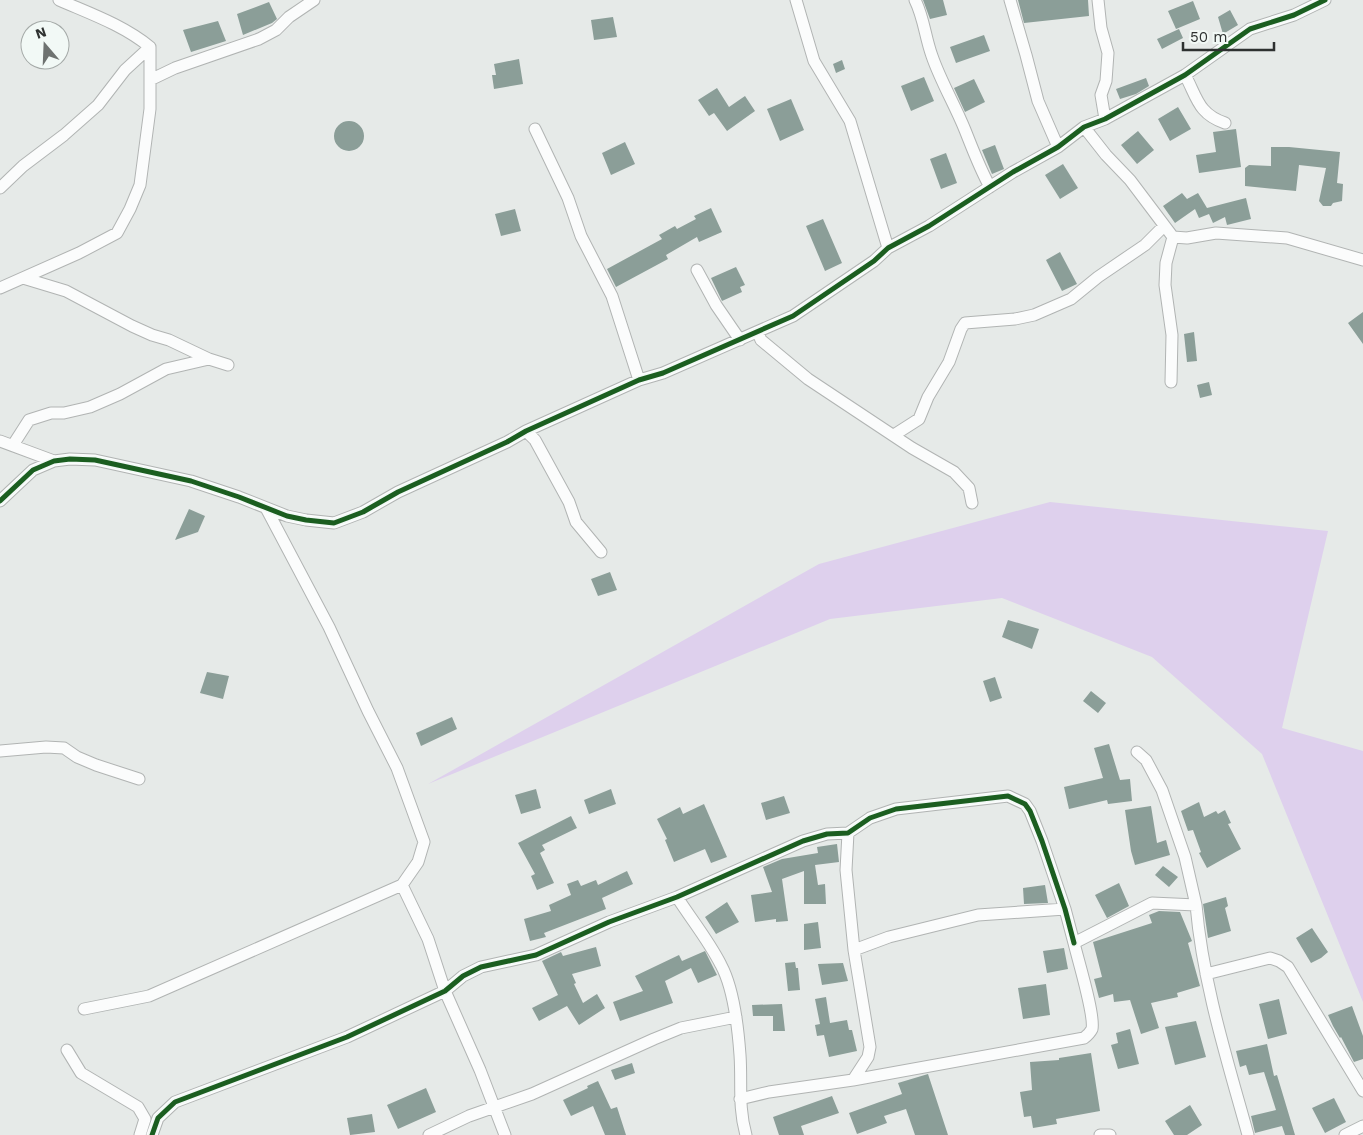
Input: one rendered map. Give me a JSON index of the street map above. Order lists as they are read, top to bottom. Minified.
{"scale_bar":"50 m","north":"top"}
